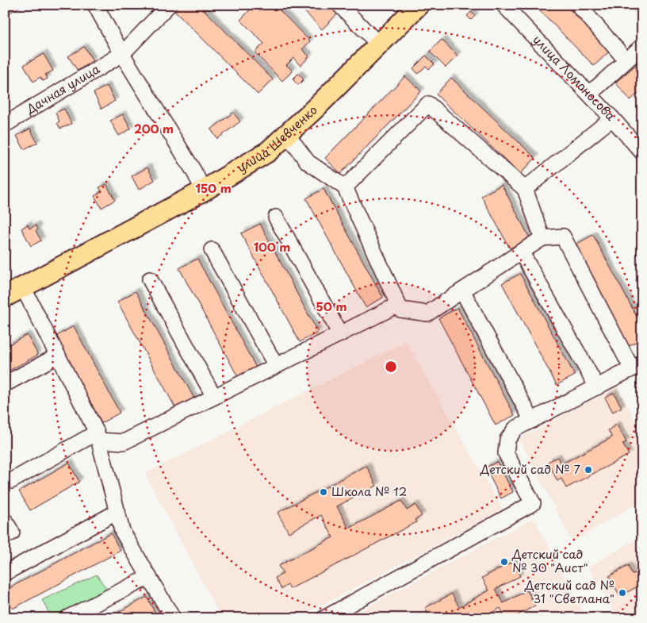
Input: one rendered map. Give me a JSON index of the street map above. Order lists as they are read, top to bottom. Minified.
{"streets":{"main road":["улица Шевченко"],"street":["улица Ломоносова","Дачная улица"]},"places":["Детский сад № 7","Школа № 12","Детский сад № 30 \"Аист\"","Детский сад № 31 \"Светлана\""],"rings":["200 m","150 m","100 m","50 m"]}
